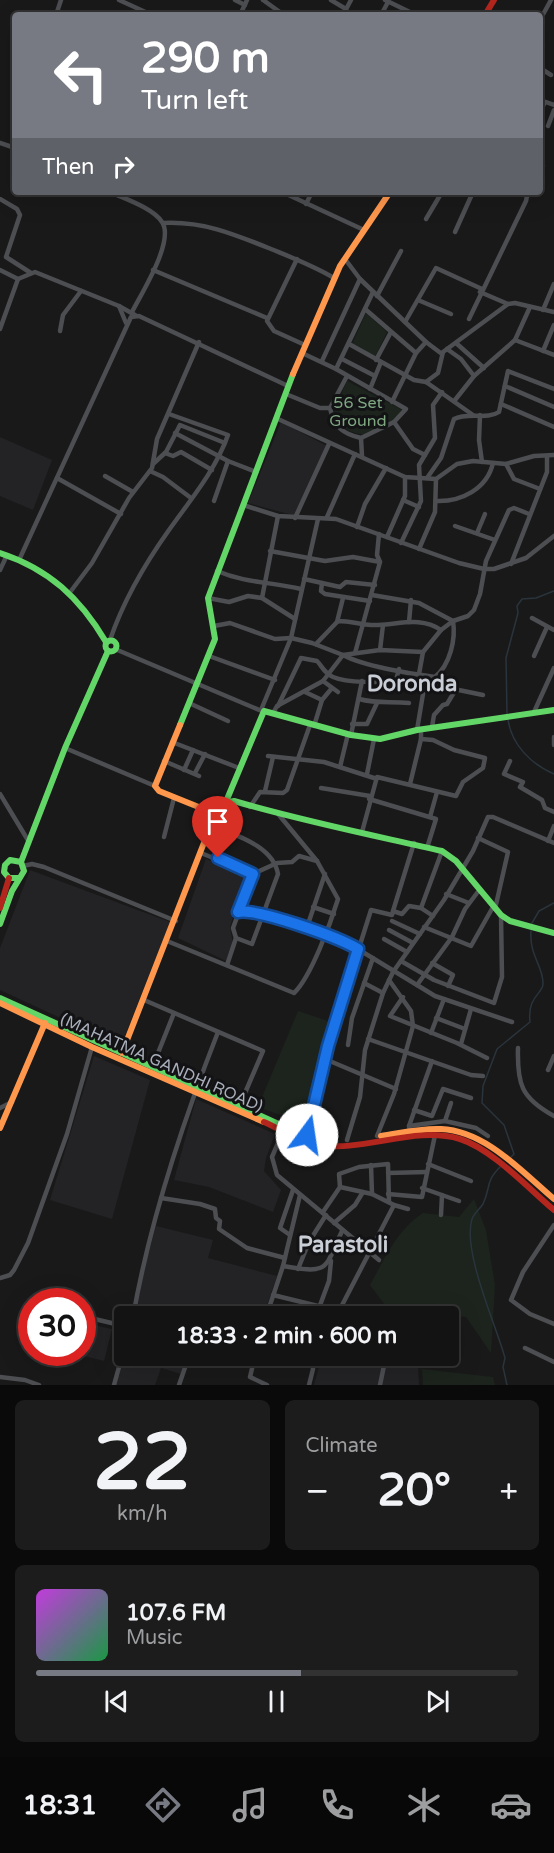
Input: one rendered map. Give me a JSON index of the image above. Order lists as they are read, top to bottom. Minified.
{"streets":{"main road":["(MAHATMA GANDHI ROAD)"]},"districts":["Doronda","Parastoli"],"parks":["56 Set Ground"],"page":{"turn":["290 m","Turn left"],"then":"Then","limit":"30","trip":"18:33 · 2 min · 600 m","tile":[["22","km/h"],"Climate"],"heat":["−","20°","+"],"song":["107.6 FM","Music"],"tabs":"18:31"}}
